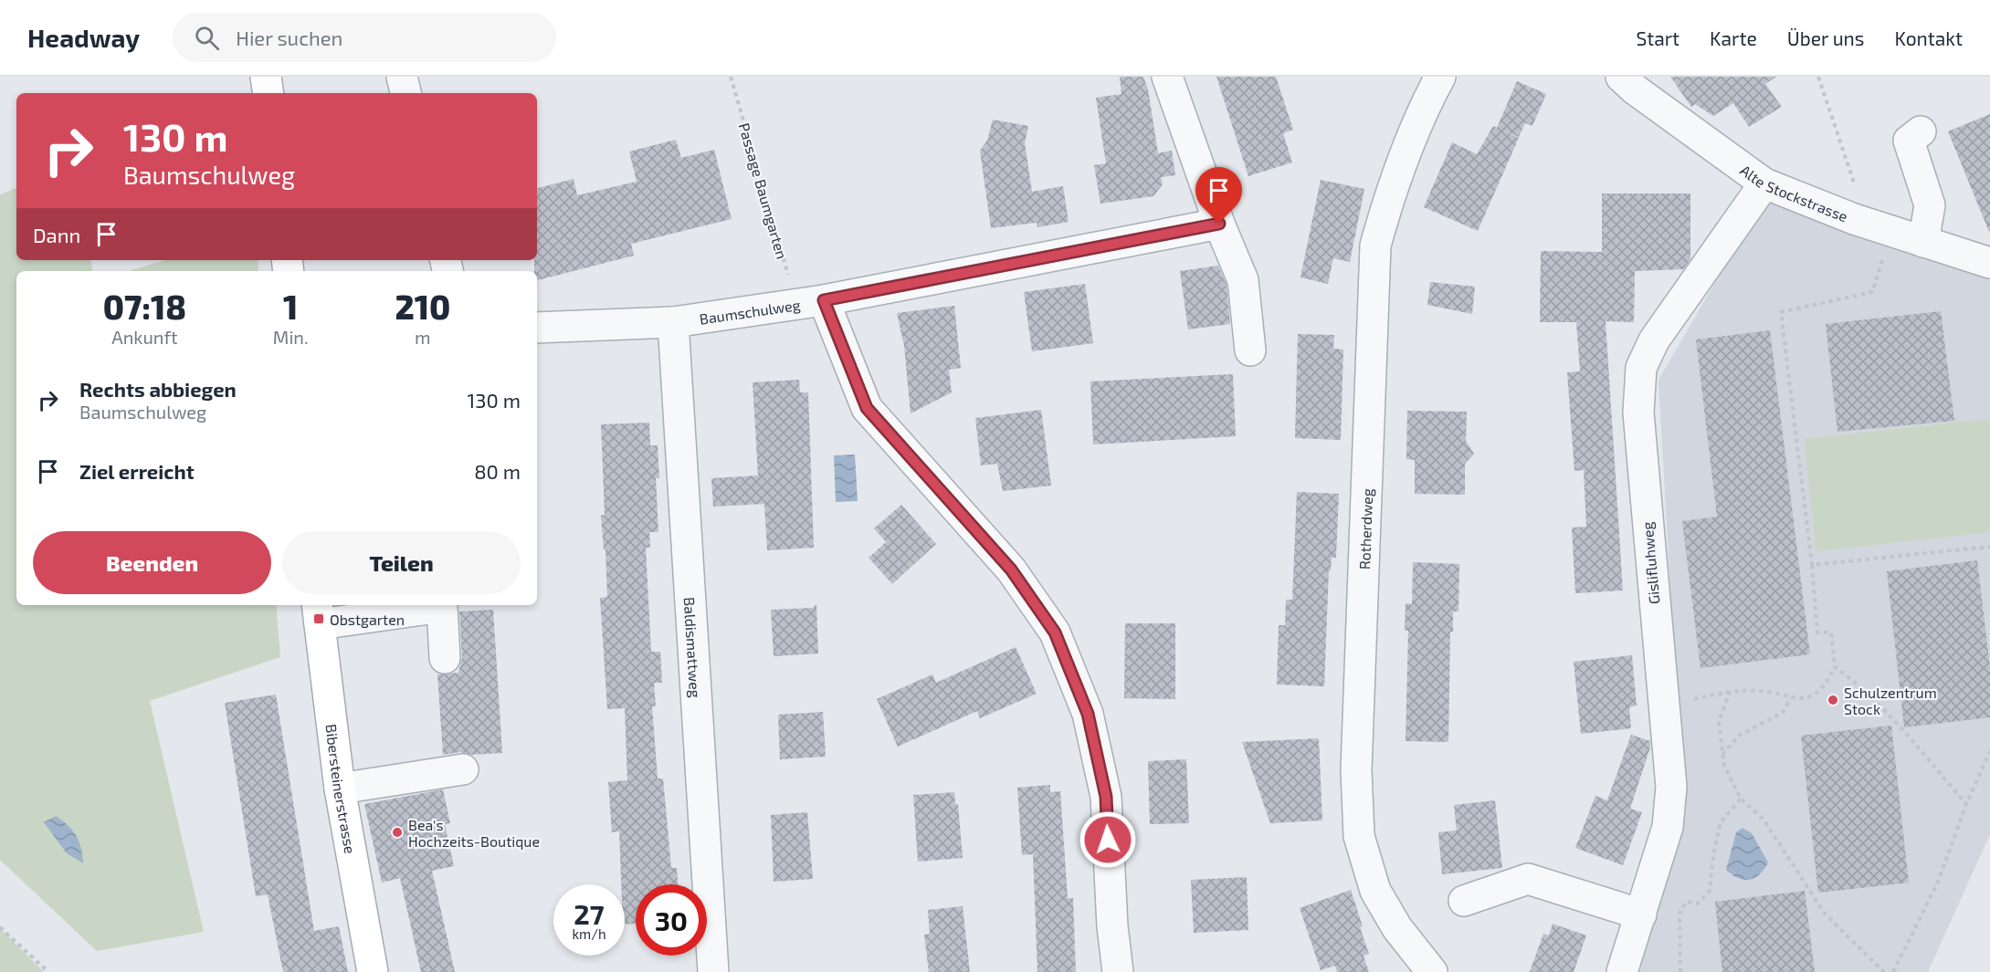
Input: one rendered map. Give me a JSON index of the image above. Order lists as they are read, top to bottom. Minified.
{"streets":{"main road":["Bibersteinerstrasse"],"street":["Alte Stockstrasse","Baumschulweg","Rotherdweg","Gislifluhweg","Baldismattweg"],"path":["Passage Baumgarten"]},"crossings":[["Passage Baumgarten","Baumschulweg"],["Alte Stockstrasse","Gislifluhweg"],["Baumschulweg","Baldismattweg"]],"places":{"transit":["Obstgarten"],"other":["Schulzentrum Stock","Bea's Hochzeits-Boutique"]},"page":{"header":"Headway","search":"Hier suchen","nav":["Start","Karte","Über uns","Kontakt"],"turn":["130 m","Baumschulweg"],"then":"Dann","eta":["07:18","Ankunft","1","Min.","210","m"],"list":[{"name":"Rechts abbiegen","note":"Baumschulweg","value":"130 m"},{"name":"Ziel erreicht","value":"80 m"}],"buttons":["Beenden","Teilen"],"speed":"27 km/h","limit":"30"}}
